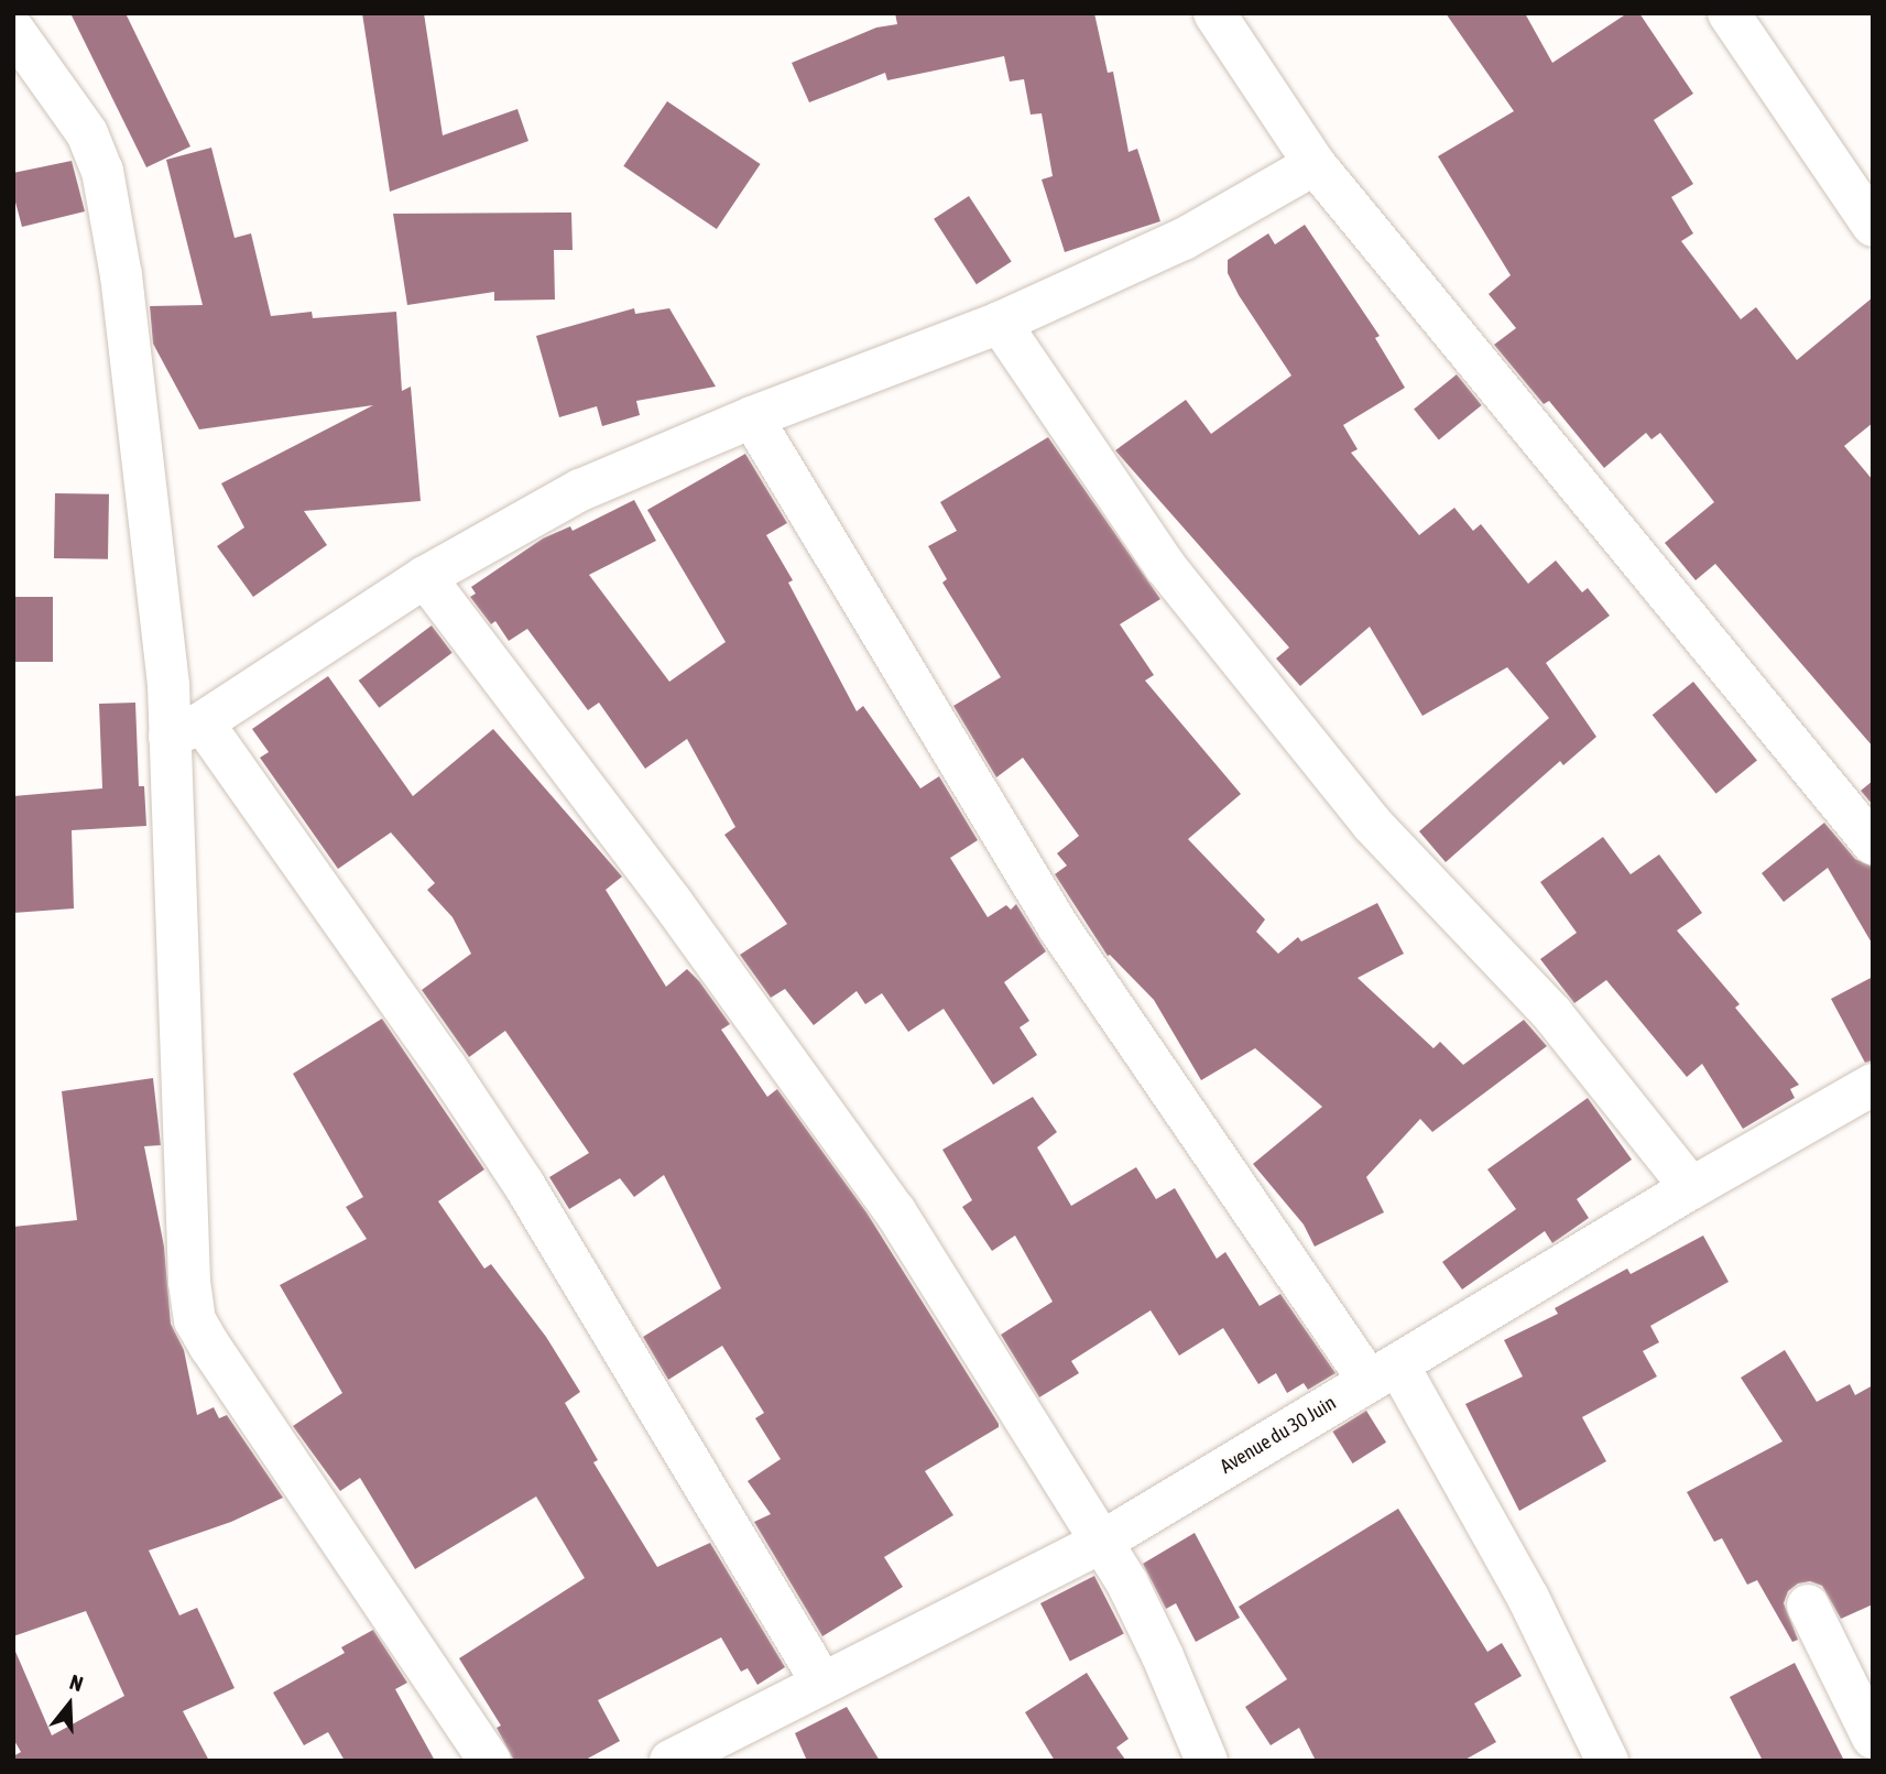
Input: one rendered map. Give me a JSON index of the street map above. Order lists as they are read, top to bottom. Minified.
{"streets":{"street":["Avenue du 30 Juin"]},"north":"top"}
